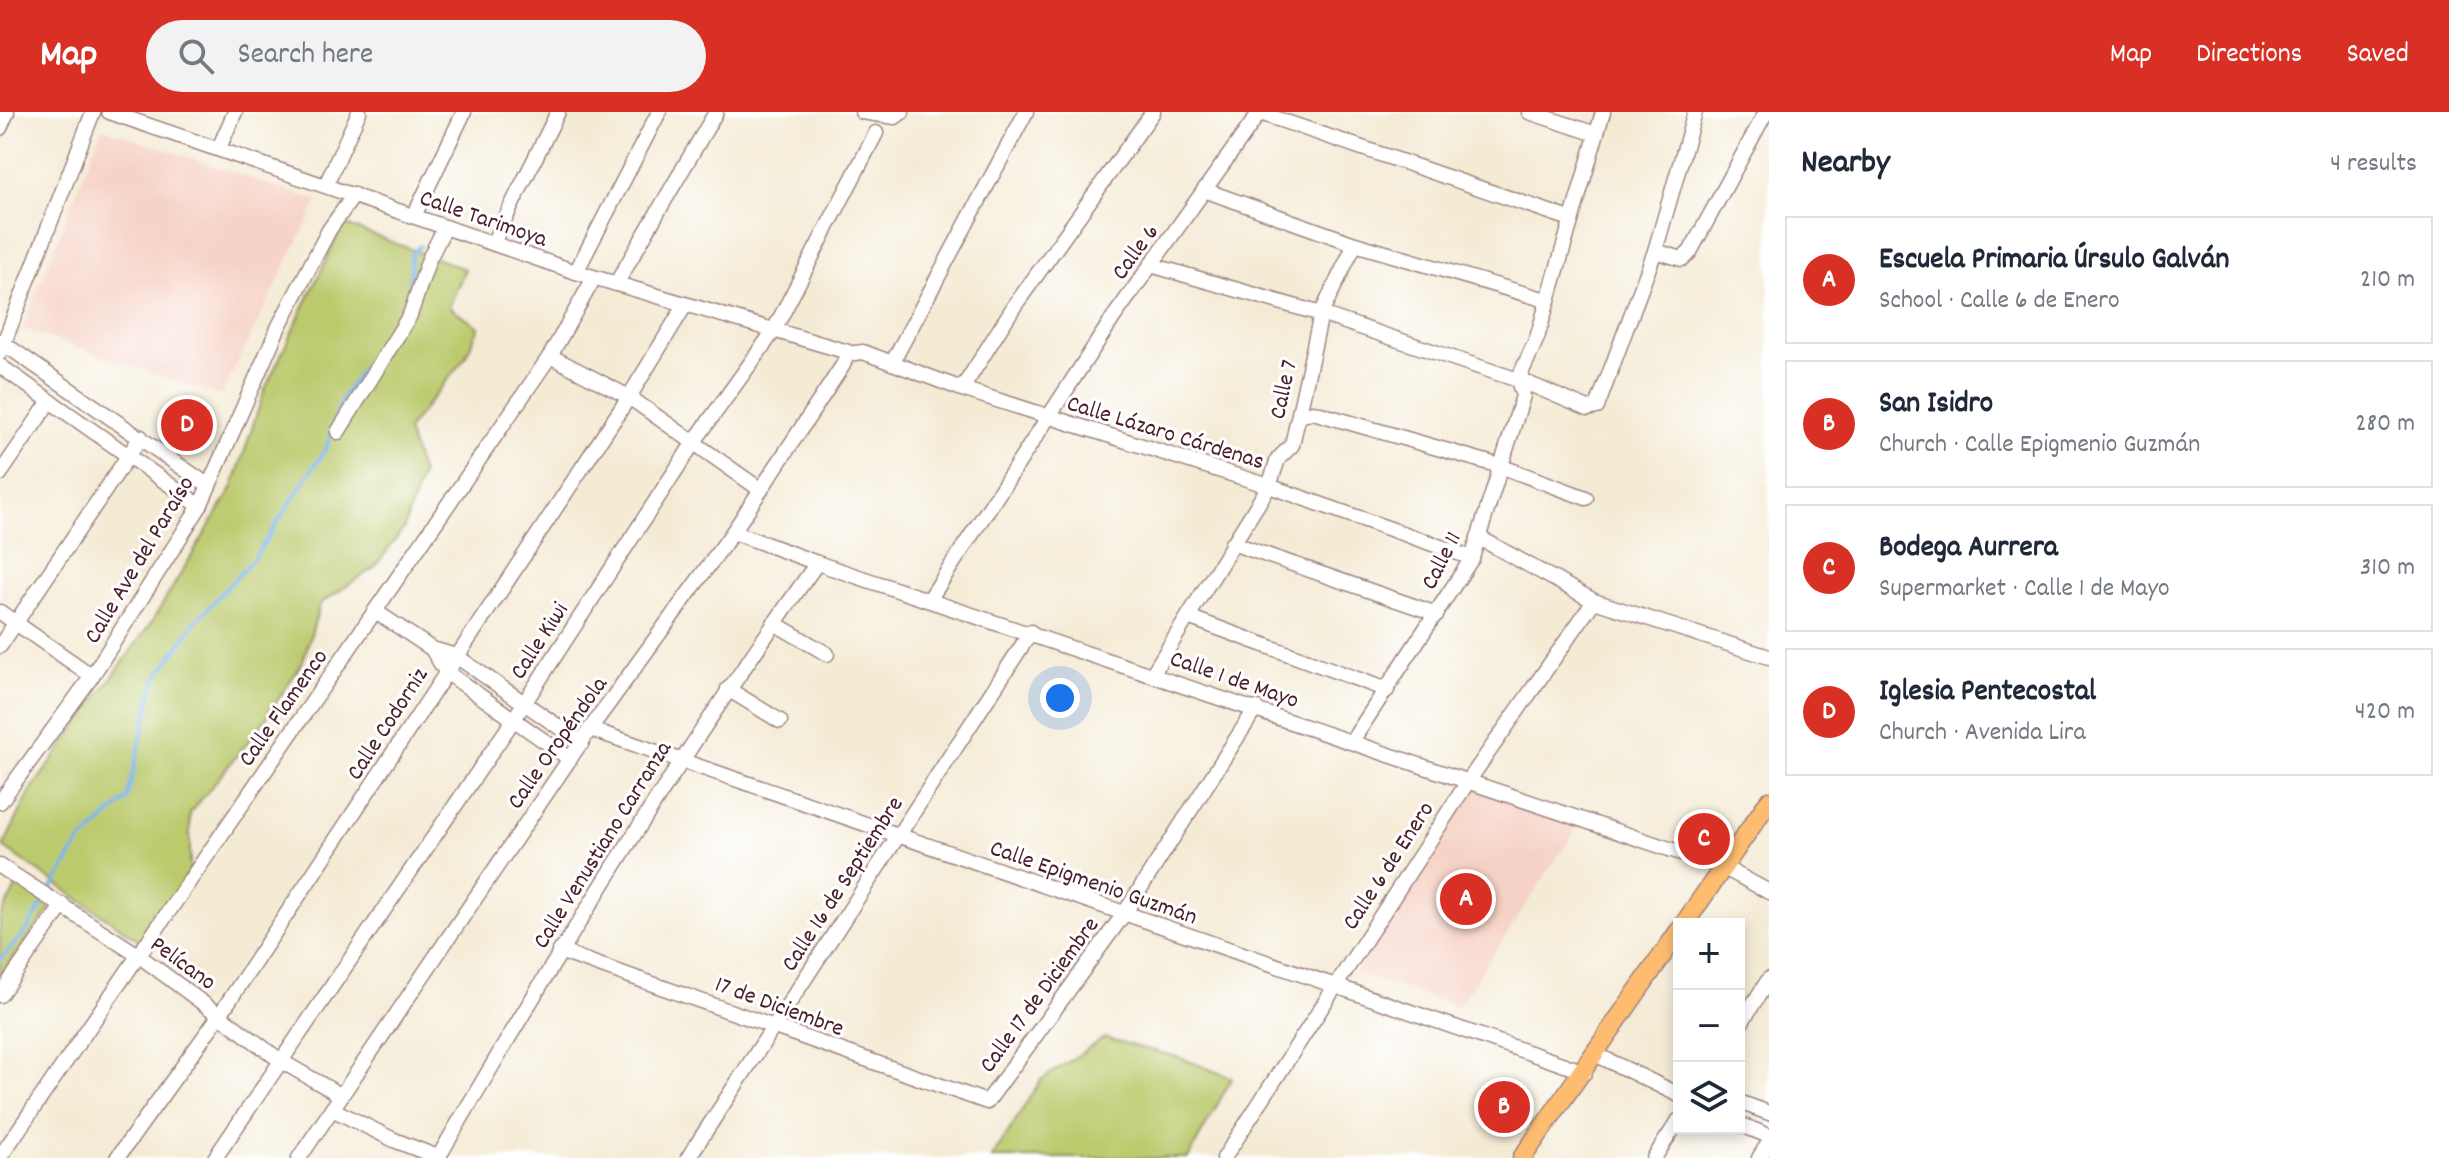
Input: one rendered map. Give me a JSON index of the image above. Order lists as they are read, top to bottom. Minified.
{"streets":{"street":["Calle Tarimoya","Calle 6","Calle 7","Calle Lázaro Cárdenas","Calle Ave del Paraíso","Calle 11","Calle Kiwi","Calle 1 de Mayo","Calle Flamenco","Calle Codorniz","Calle Oropéndola","Calle Venustiano Carranza","Calle 6 de Enero","Calle Epigmenio Guzmán","Calle 16 de Septiembre","Pelícano","Calle 17 de Diciembre","17 de Diciembre"]},"crossings":[["Calle Tarimoya","Calle Lázaro Cárdenas"],["Calle Tarimoya","Calle Ave del Paraíso"],["Calle Tarimoya","Calle Kiwi"],["Calle Tarimoya","Calle Flamenco"],["Calle Tarimoya","Calle Codorniz"],["Calle Tarimoya","Calle Oropéndola"],["Calle 6","Calle Lázaro Cárdenas"],["Calle 6","Calle 1 de Mayo"],["Calle 7","Calle Lázaro Cárdenas"],["Calle 7","Calle 1 de Mayo"],["Calle Lázaro Cárdenas","Calle 11"],["Calle Lázaro Cárdenas","Calle Oropéndola"],["Calle 11","Calle 1 de Mayo"],["Calle Kiwi","Pelícano"],["Calle 1 de Mayo","Calle Oropéndola"],["Calle 1 de Mayo","Calle Venustiano Carranza"],["Calle 1 de Mayo","Calle 6 de Enero"],["Calle 1 de Mayo","Calle 16 de Septiembre"],["Calle 1 de Mayo","Calle 17 de Diciembre"],["Calle Flamenco","Pelícano"],["Calle Codorniz","Pelícano"],["Calle Oropéndola","Calle Epigmenio Guzmán"],["Calle Oropéndola","Pelícano"],["Calle Venustiano Carranza","Calle Epigmenio Guzmán"],["Calle Venustiano Carranza","Pelícano"],["Calle Venustiano Carranza","17 de Diciembre"],["Calle 6 de Enero","Calle Epigmenio Guzmán"],["Calle Epigmenio Guzmán","Calle 16 de Septiembre"],["Calle Epigmenio Guzmán","Calle 17 de Diciembre"],["Calle 16 de Septiembre","17 de Diciembre"],["Calle 17 de Diciembre","17 de Diciembre"]],"page":{"header":"Map","search":"Search here","nav":["Map","Directions","Saved"],"heading":["Nearby","4 results"],"list":[{"mark":"A","name":"Escuela Primaria Úrsulo Galván","note":"School · Calle 6 de Enero","value":"210 m"},{"mark":"B","name":"San Isidro","note":"Church · Calle Epigmenio Guzmán","value":"280 m"},{"mark":"C","name":"Bodega Aurrera","note":"Supermarket · Calle 1 de Mayo","value":"310 m"},{"mark":"D","name":"Iglesia Pentecostal","note":"Church · Avenida Lira","value":"420 m"}],"pins":["D","C","A","B"],"map_buttons":["+","−"]}}
